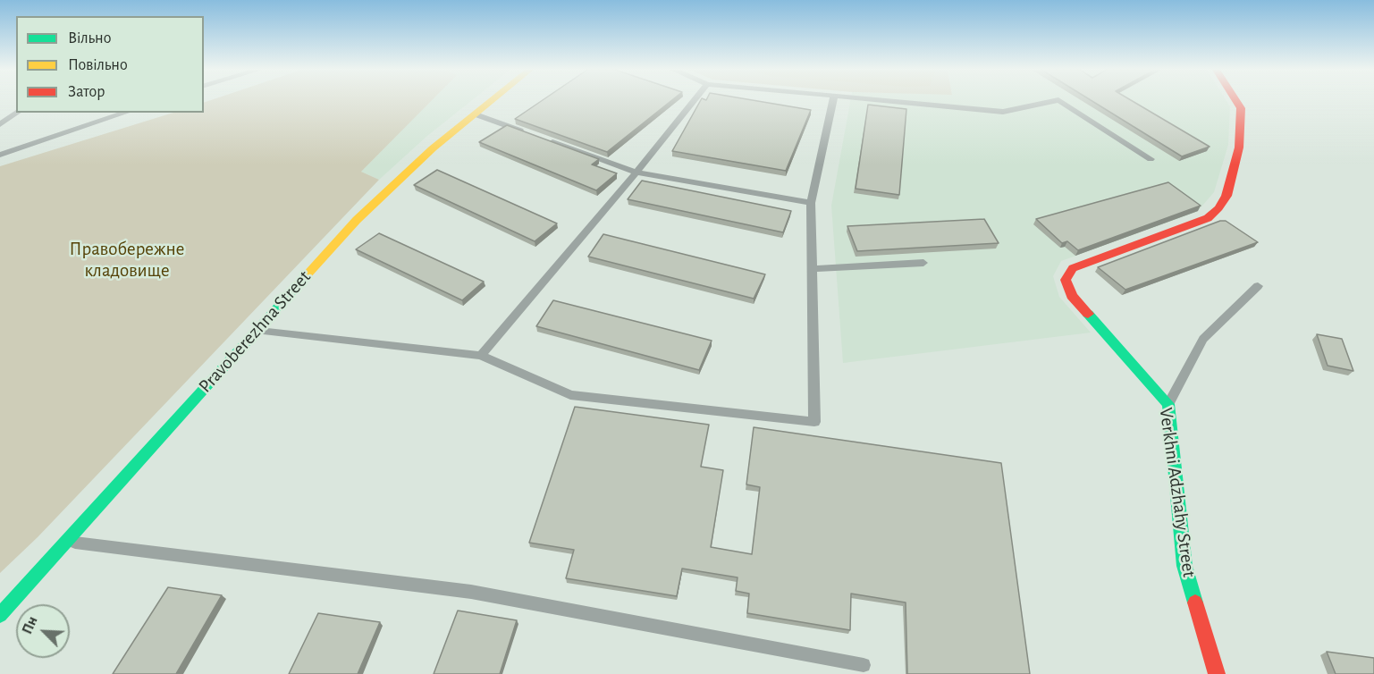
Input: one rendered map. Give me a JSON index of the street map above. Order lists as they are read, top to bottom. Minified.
{"streets":{"street":["Pravoberezhna Street","Verkhni Adzhahy Street"]},"parks":["Правобережне кладовище"],"legend":["Вільно","Повільно","Затор"],"north":"top left"}
